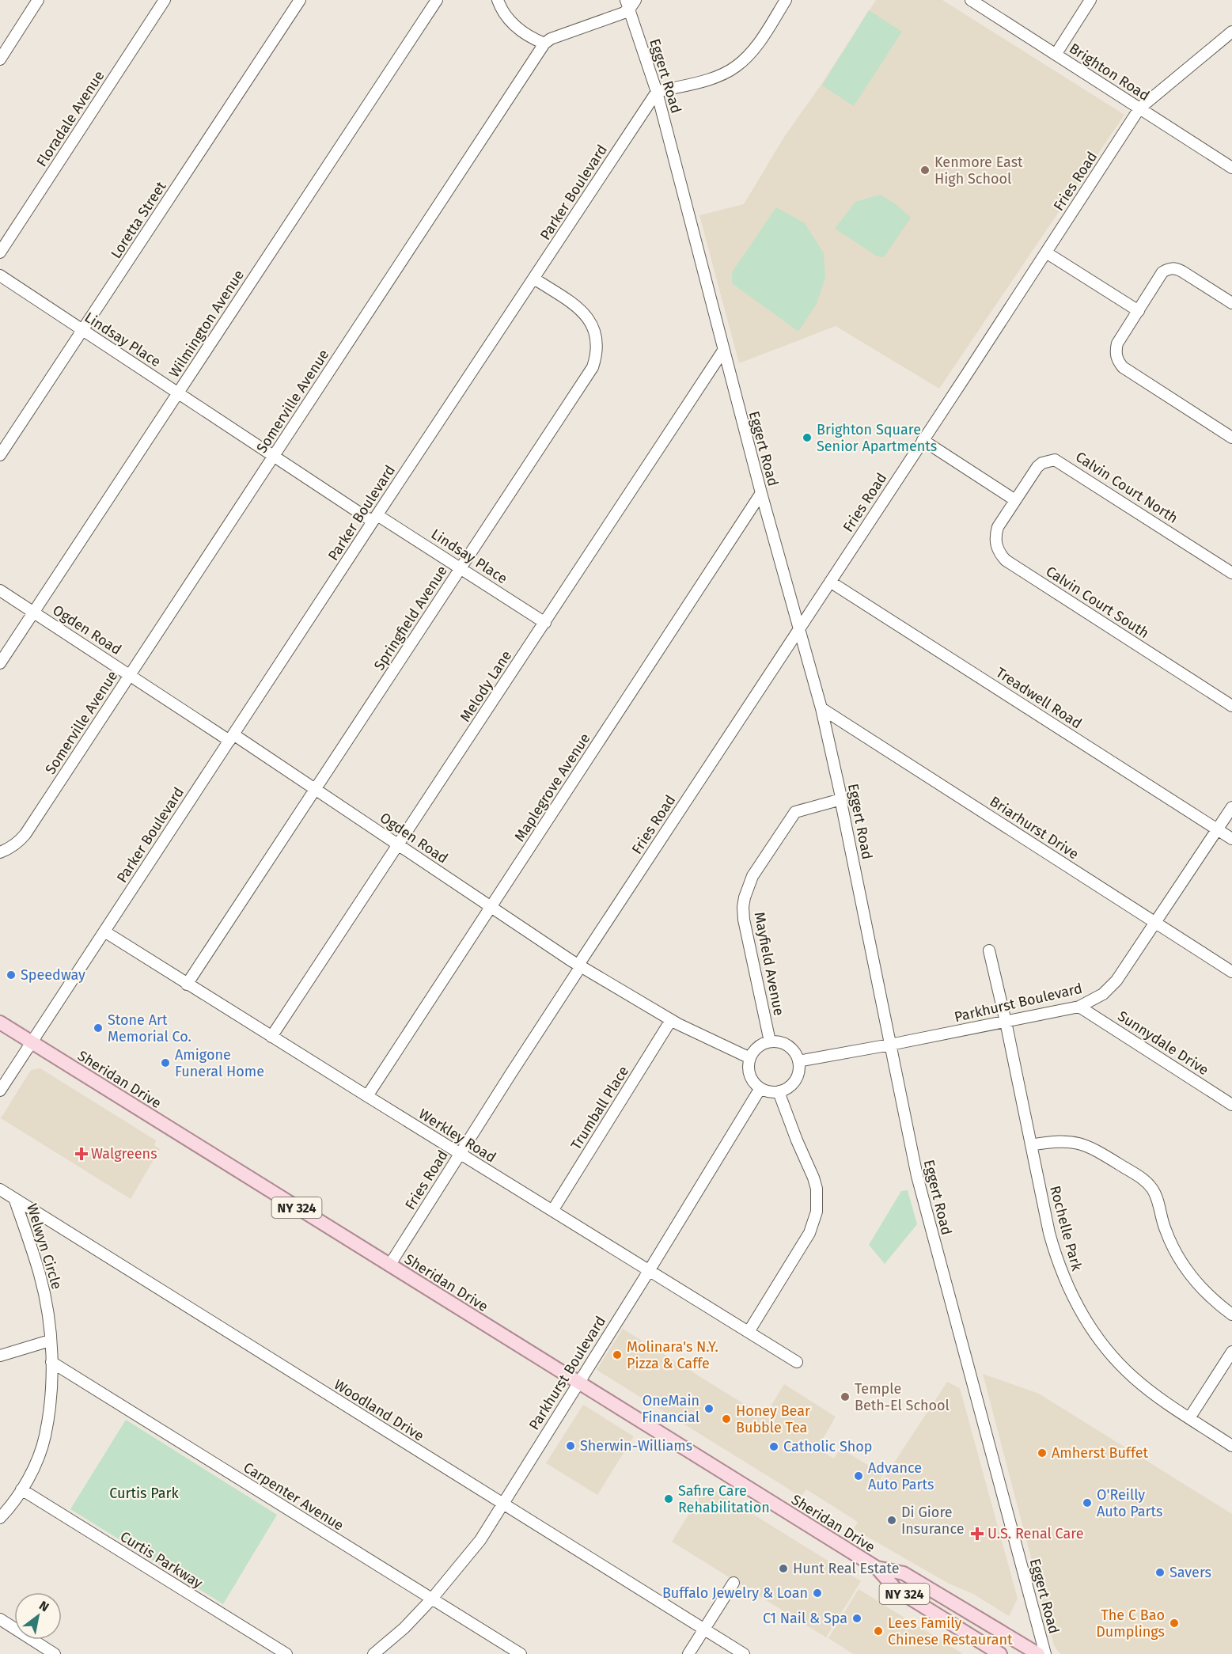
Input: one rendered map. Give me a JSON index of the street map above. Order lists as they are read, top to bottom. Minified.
{"streets":{"main road":["Sheridan Drive","NY 324"],"street":["Brighton Road","Eggert Road","Floradale Avenue","Fries Road","Parker Boulevard","Loretta Street","Wilmington Avenue","Lindsay Place","Somerville Avenue","Calvin Court North","Calvin Court South","Springfield Avenue","Ogden Road","Melody Lane","Treadwell Road","Maplegrove Avenue","Briarhurst Drive","Mayfield Avenue","Parkhurst Boulevard","Sunnydale Drive","Trumball Place","Werkley Road","Rochelle Park","Welwyn Circle","Woodland Drive","Carpenter Avenue","Curtis Parkway"]},"crossings":[["Brighton Road","Fries Road"],["Eggert Road","Fries Road"],["Eggert Road","Parker Boulevard"],["Eggert Road","Melody Lane"],["Eggert Road","Maplegrove Avenue"],["Eggert Road","Briarhurst Drive"],["Eggert Road","Mayfield Avenue"],["Eggert Road","Parkhurst Boulevard"],["Fries Road","Ogden Road"],["Fries Road","Treadwell Road"],["Fries Road","Sheridan Drive"],["Fries Road","Werkley Road"],["Parker Boulevard","Lindsay Place"],["Parker Boulevard","Springfield Avenue"],["Parker Boulevard","Ogden Road"],["Parker Boulevard","Sheridan Drive"],["Parker Boulevard","Werkley Road"],["Loretta Street","Lindsay Place"],["Wilmington Avenue","Lindsay Place"],["Wilmington Avenue","Ogden Road"],["Lindsay Place","Somerville Avenue"],["Lindsay Place","Springfield Avenue"],["Lindsay Place","Melody Lane"],["Somerville Avenue","Ogden Road"],["Calvin Court North","Calvin Court South"],["Springfield Avenue","Ogden Road"],["Springfield Avenue","Werkley Road"],["Ogden Road","Melody Lane"],["Ogden Road","Maplegrove Avenue"],["Ogden Road","Mayfield Avenue"],["Ogden Road","Parkhurst Boulevard"],["Ogden Road","Trumball Place"],["Melody Lane","Werkley Road"],["Treadwell Road","Parkhurst Boulevard"],["Maplegrove Avenue","Werkley Road"],["Briarhurst Drive","Parkhurst Boulevard"],["Mayfield Avenue","Parkhurst Boulevard"],["Parkhurst Boulevard","Sunnydale Drive"],["Parkhurst Boulevard","Sheridan Drive"],["Parkhurst Boulevard","Werkley Road"],["Parkhurst Boulevard","Rochelle Park"],["Parkhurst Boulevard","Woodland Drive"],["Parkhurst Boulevard","Carpenter Avenue"],["Trumball Place","Werkley Road"],["Welwyn Circle","Woodland Drive"],["Welwyn Circle","Carpenter Avenue"],["Welwyn Circle","Curtis Parkway"]],"parks":["Curtis Park"],"places":{"other":["Kenmore East High School","Brighton Square Senior Apartments","Speedway","Stone Art Memorial Co.","Amigone Funeral Home","Molinara's N.Y. Pizza & Caffe","Temple Beth-El School","OneMain Financial","Honey Bear Bubble Tea","Sherwin-Williams","Catholic Shop","Amherst Buffet","Advance Auto Parts","Safire Care Rehabilitation","O'Reilly Auto Parts","Di Giore Insurance","Hunt Real Estate","Savers","Buffalo Jewelry & Loan","C1 Nail & Spa","The C Bao Dumplings","Lees Family Chinese Restaurant"],"health":["Walgreens","U.S. Renal Care"]},"north":"top right"}
